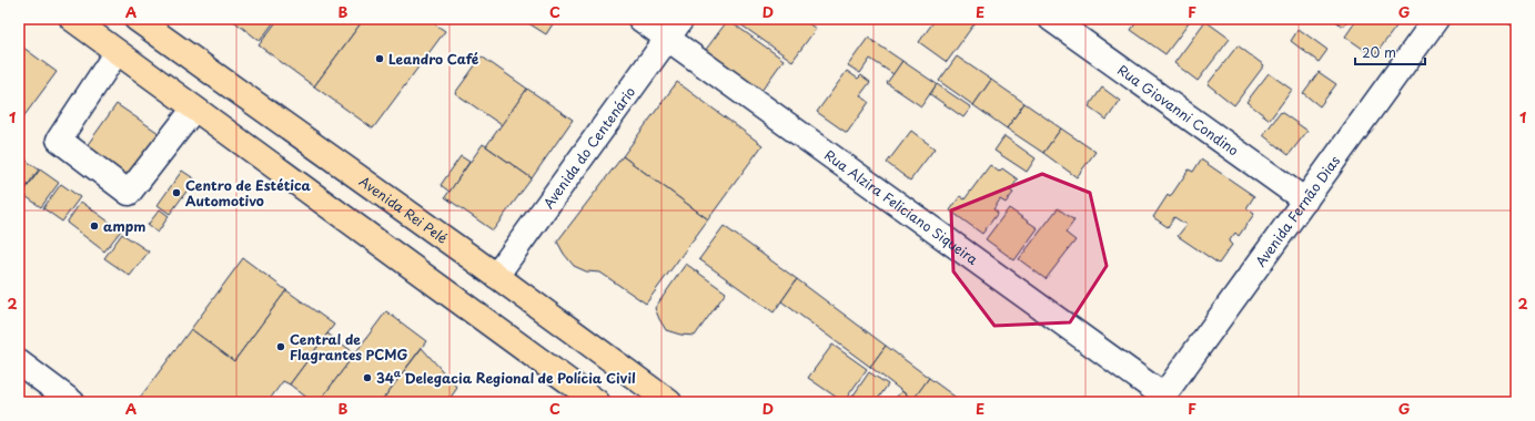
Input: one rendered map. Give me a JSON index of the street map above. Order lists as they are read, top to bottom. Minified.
{"streets":{"main road":["Avenida Rei Pelé"],"street":["Rua Giovanni Condino","Avenida do Centenário","Rua Alzira Feliciano Siqueira","Avenida Fernão Dias"]},"crossings":[["Rua Giovanni Condino","Avenida Fernão Dias"],["Avenida do Centenário","Rua Alzira Feliciano Siqueira"],["Avenida do Centenário","Avenida Rei Pelé"],["Rua Alzira Feliciano Siqueira","Avenida Fernão Dias"]],"places":["Leandro Café","Centro de Estética Automotivo","ampm","Central de Flagrantes PCMG","34ª Delegacia Regional de Polícia Civil"],"scale_bar":"20 m","grid":{"columns":["A","B","C","D","E","F","G"],"rows":["1","2"]}}
